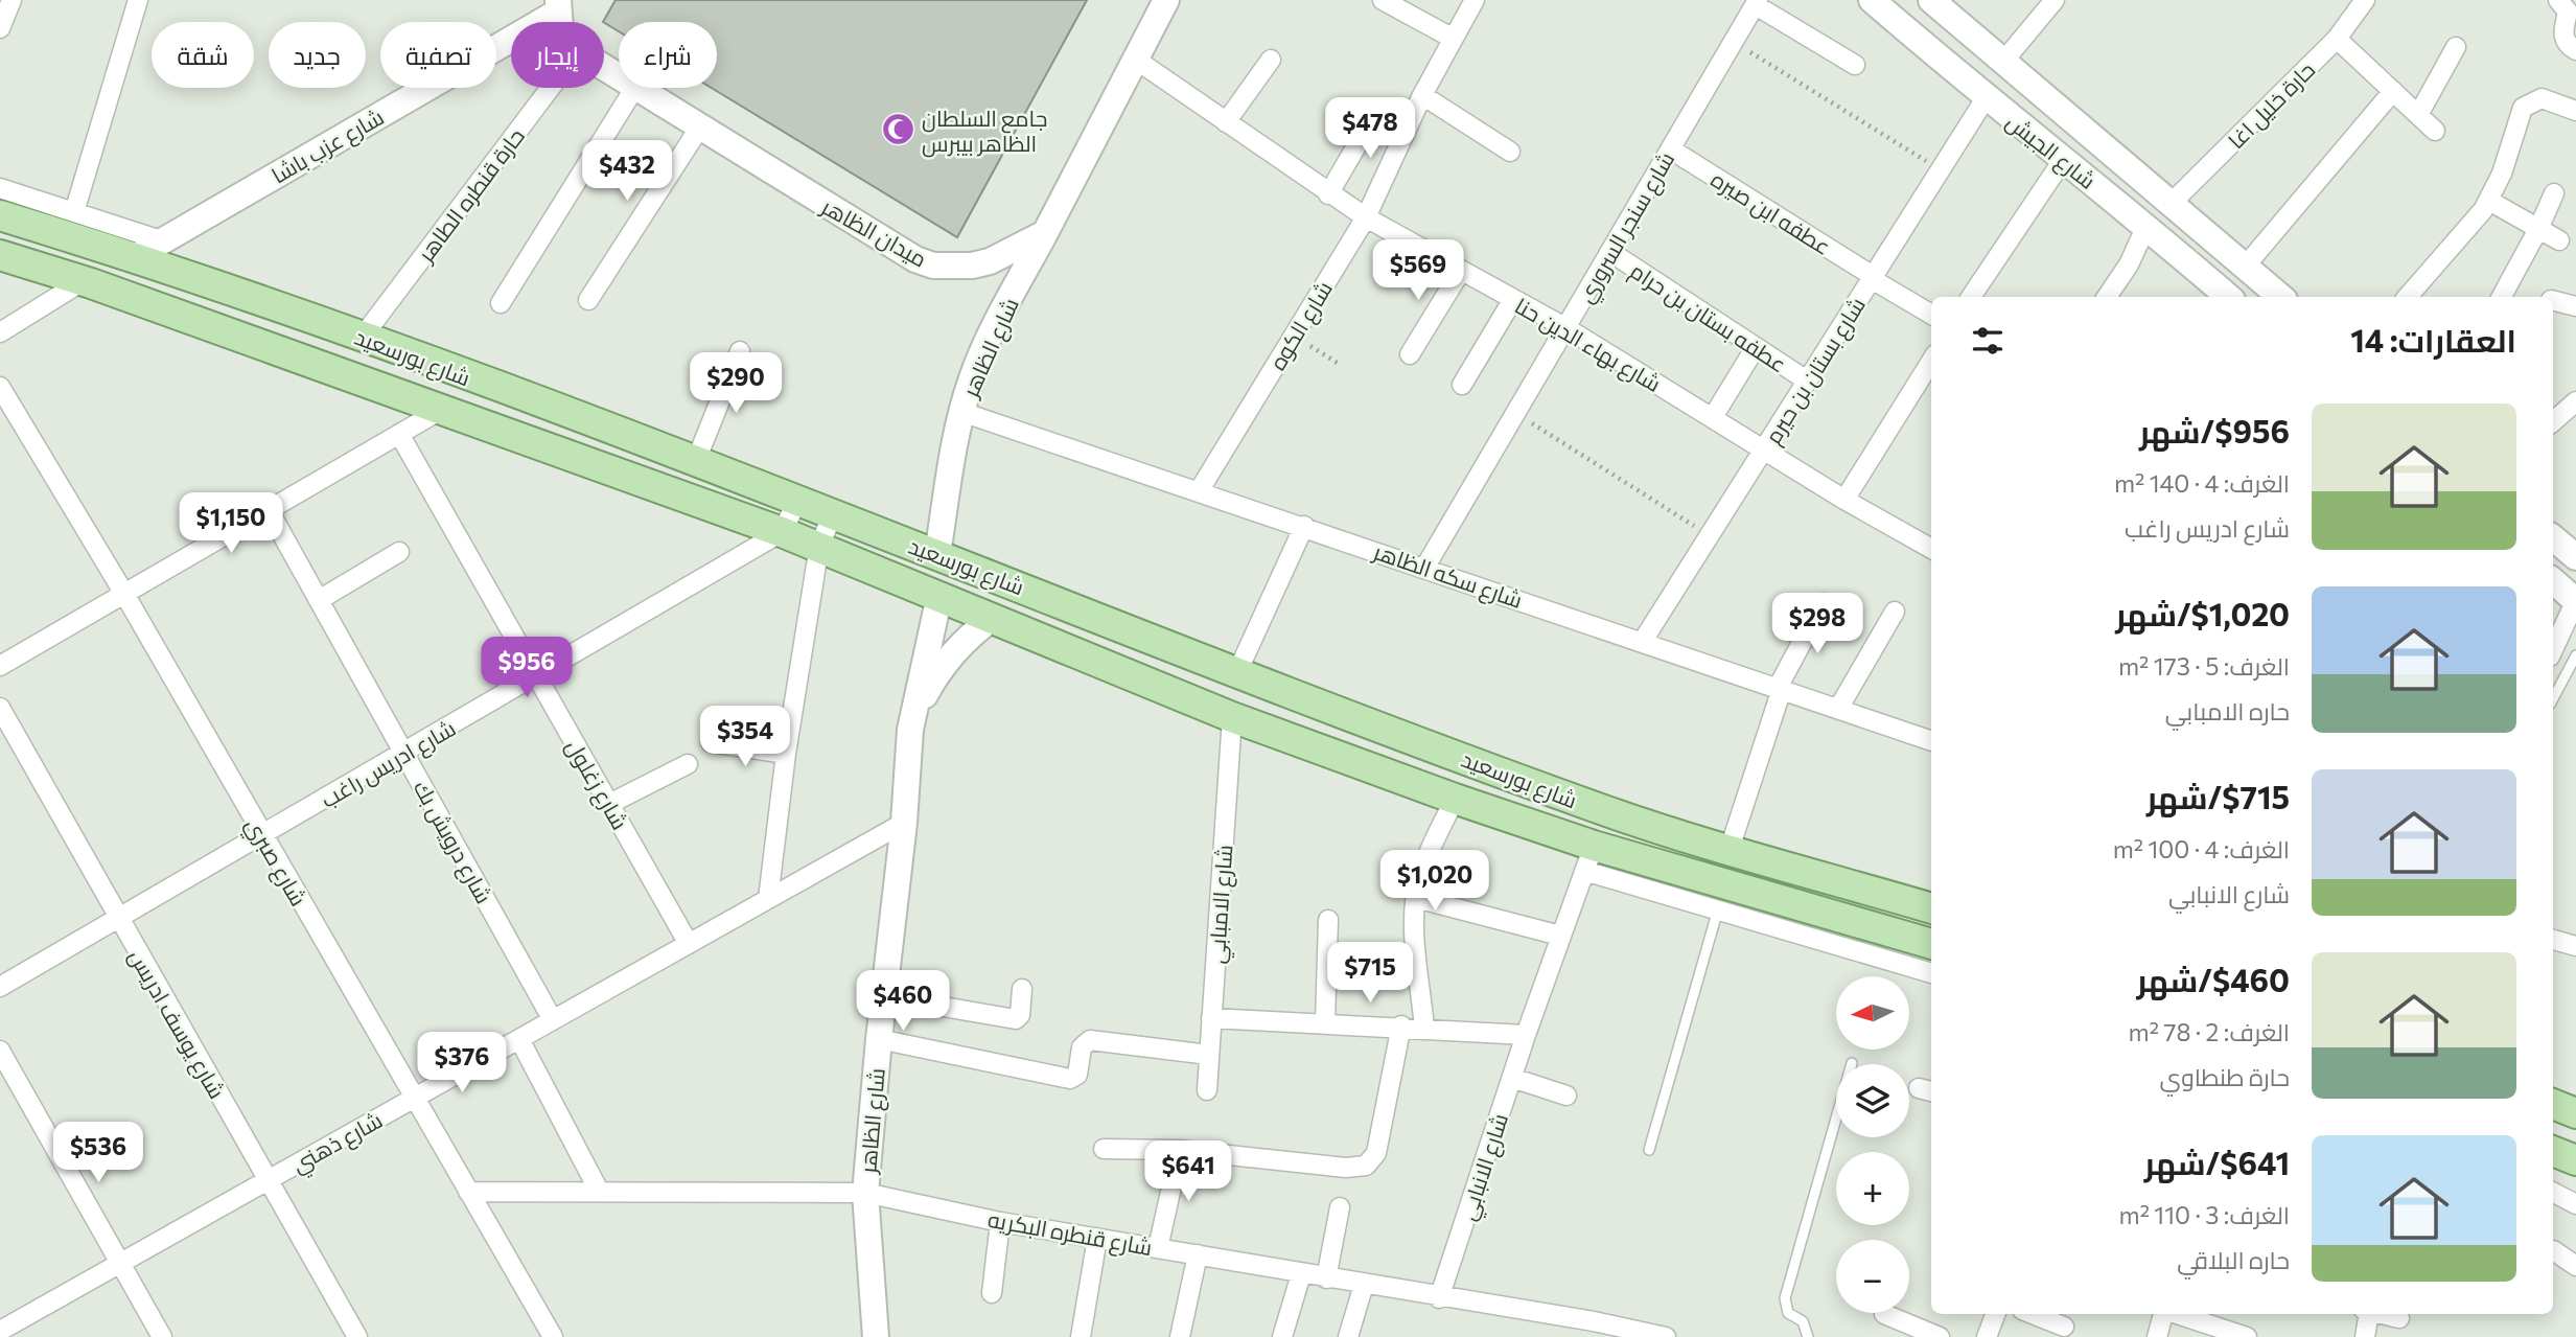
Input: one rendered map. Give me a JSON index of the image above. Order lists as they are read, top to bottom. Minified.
{"streets":{"main road":["شارع عزب باشا","شارع الجيش","ميدان الظاهر","شارع الظاهر","شارع بورسعيد"],"street":["حارة خليل اغا","حارة قنطره الطاهر","عطفه ابن صيره","شارع سنجر السروري","عطفه بستان بن حرام","شارع الكوه","شارع بهاء الدين حنا","شارع بستان بن حيرم","شارع سكه الظاهر","شارع ادريس راغب","شارع زغلول","شارع درويش بك","شارع صبري","شارع الامبابي","شارع يوسف ادريس","شارع ذهني","شارع الانبابي","شارع قنطره البكريه"]},"crossings":[["حارة خليل اغا","شارع الجيش"],["شارع عزب باشا","شارع بورسعيد"],["شارع الجيش","شارع بستان بن حيرم"],["حارة قنطره الطاهر","شارع بورسعيد"],["عطفه ابن صيره","شارع سنجر السروري"],["عطفه ابن صيره","شارع بستان بن حيرم"],["شارع سنجر السروري","عطفه بستان بن حرام"],["شارع سنجر السروري","شارع بهاء الدين حنا"],["شارع سنجر السروري","شارع سكه الظاهر"],["ميدان الظاهر","شارع الظاهر"],["عطفه بستان بن حرام","شارع بستان بن حيرم"],["شارع الكوه","شارع بهاء الدين حنا"],["شارع الكوه","شارع سكه الظاهر"],["شارع بهاء الدين حنا","شارع بستان بن حيرم"],["شارع الظاهر","شارع بورسعيد"],["شارع الظاهر","شارع سكه الظاهر"],["شارع الظاهر","شارع ذهني"],["شارع الظاهر","شارع قنطره البكريه"],["شارع بورسعيد","شارع ادريس راغب"],["شارع بورسعيد","شارع الامبابي"],["شارع بورسعيد","شارع الانبابي"],["شارع بستان بن حيرم","شارع سكه الظاهر"],["شارع ادريس راغب","شارع زغلول"],["شارع ادريس راغب","شارع درويش بك"],["شارع ادريس راغب","شارع صبري"],["شارع ادريس راغب","شارع يوسف ادريس"],["شارع زغلول","شارع ذهني"],["شارع درويش بك","شارع ذهني"],["شارع صبري","شارع ذهني"],["شارع صبري","شارع قنطره البكريه"],["شارع يوسف ادريس","شارع ذهني"],["شارع الانبابي","شارع قنطره البكريه"]],"places":{"mosque":["جامع السلطان الظاهر بيبرس"]},"north":"left","page":{"chip":["شراء","إيجار","تصفية","جديد","شقة"],"price":["$478","$432","$569","$290","$1,150","$298","$956","$354","$1,020","$715","$460","$376","$536","$641"],"heading":"العقارات: 14","list":[{"name":"$956/شهر","note":"الغرف: 4 · 140 m² · شارع ادريس راغب"},{"name":"$1,020/شهر","note":"الغرف: 5 · 173 m² · حاره الامبابي"},{"name":"$715/شهر","note":"الغرف: 4 · 100 m² · شارع الانبابي"},{"name":"$460/شهر","note":"الغرف: 2 · 78 m² · حارة طنطاوي"},{"name":"$641/شهر","note":"الغرف: 3 · 110 m² · حاره البلاقي"}],"map_buttons":["+","−"]}}
